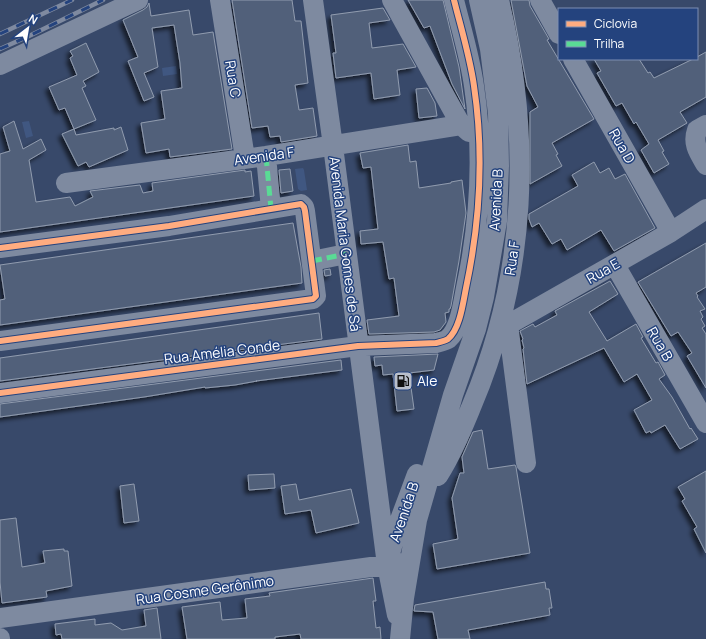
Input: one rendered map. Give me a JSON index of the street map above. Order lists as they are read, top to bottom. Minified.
{"streets":{"street":["Rua C","Rua D","Avenida F","Avenida B","Avenida Maria Gomes de Sá","Rua F","Rua E","Rua B","Rua Amélia Conde","Rua Cosme Gerônimo"]},"crossings":[["Rua C","Avenida F"],["Rua D","Rua E"],["Avenida F","Avenida Maria Gomes de Sá"],["Avenida B","Avenida Maria Gomes de Sá"],["Avenida B","Rua F"],["Avenida B","Rua Cosme Gerônimo"],["Avenida Maria Gomes de Sá","Rua Amélia Conde"],["Avenida Maria Gomes de Sá","Rua Cosme Gerônimo"],["Rua F","Rua E"],["Rua E","Rua B"]],"places":{"fuel station":["Ale"]},"legend":["Ciclovia","Trilha"],"north":"top right"}
